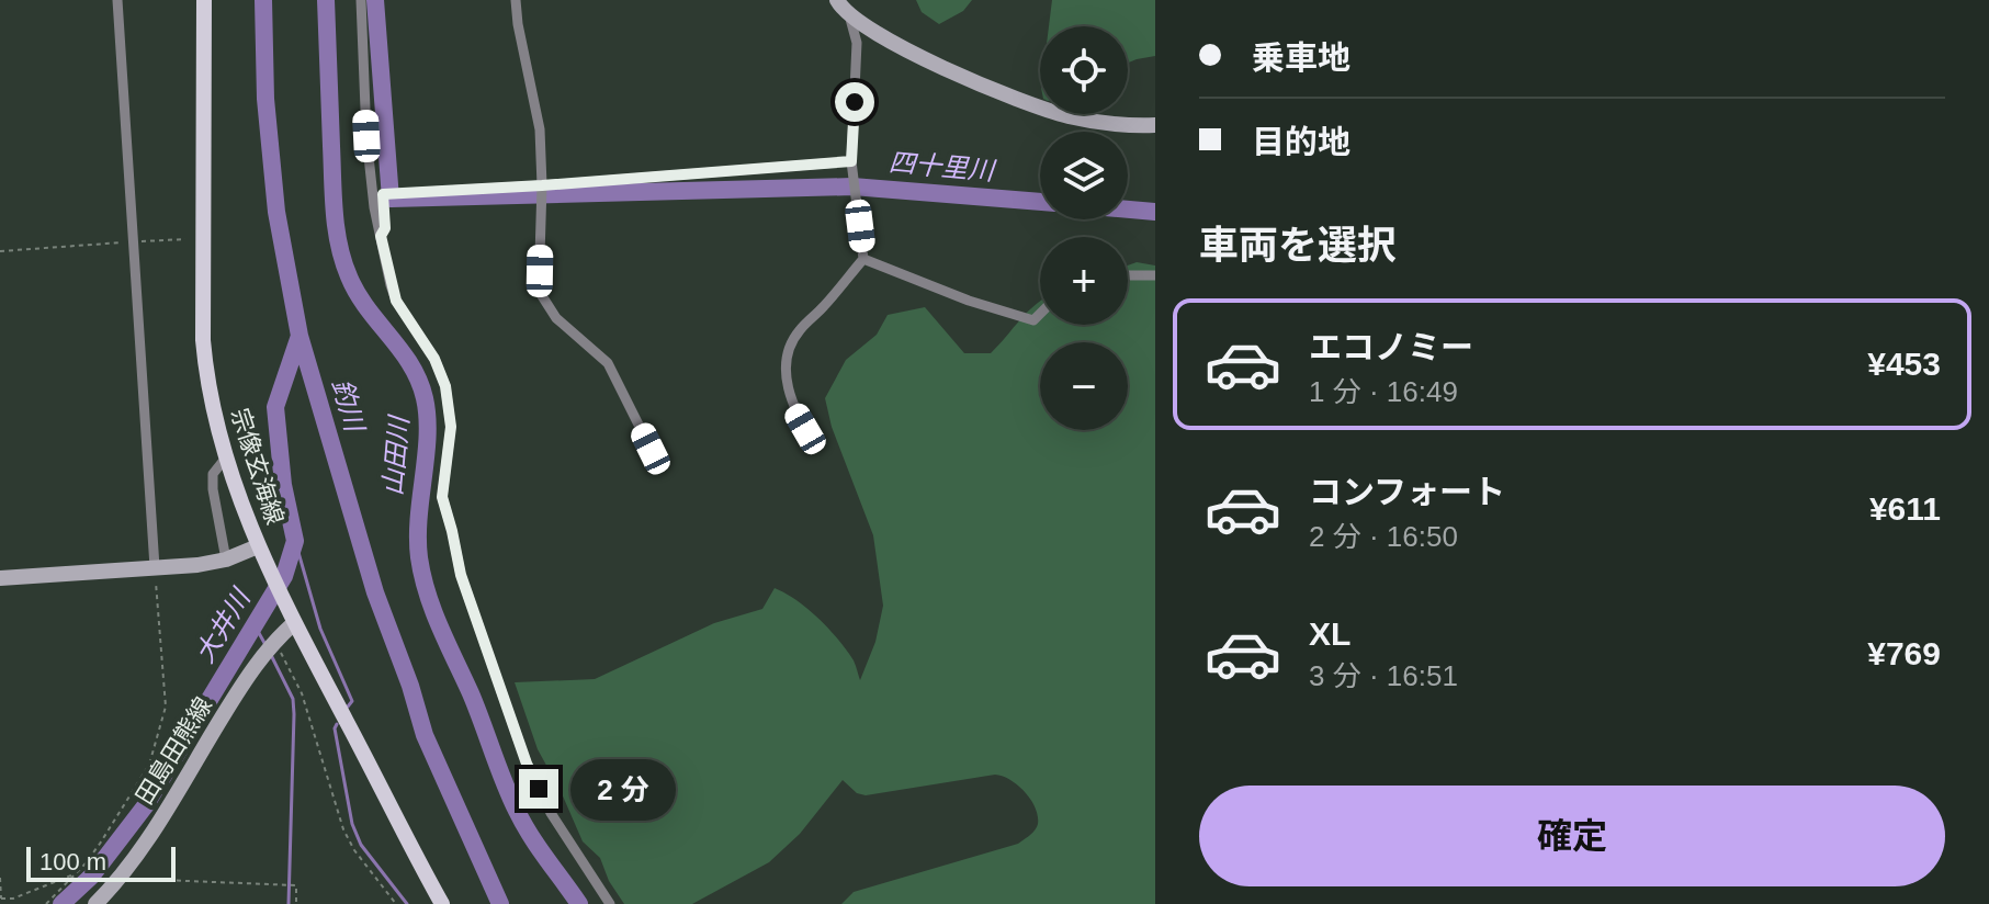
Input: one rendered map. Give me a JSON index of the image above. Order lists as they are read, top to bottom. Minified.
{"streets":{"main road":["宗像玄海線"],"street":["田島田熊線"]},"crossings":[["宗像玄海線","田島田熊線"]],"water":["四十里川","釣川","山田川","大井川"],"scale_bar":"100 m","page":{"banner":["乗車地","目的地"],"map_buttons":["+","−"],"heading":"車両を選択","list":[{"name":"エコノミー","note":"1 分 · 16:49","value":"¥453"},{"name":"コンフォート","note":"2 分 · 16:50","value":"¥611"},{"name":"XL","note":"3 分 · 16:51","value":"¥769"}],"bubble":"2 分","buttons":"確定","scale":"100 m"}}
